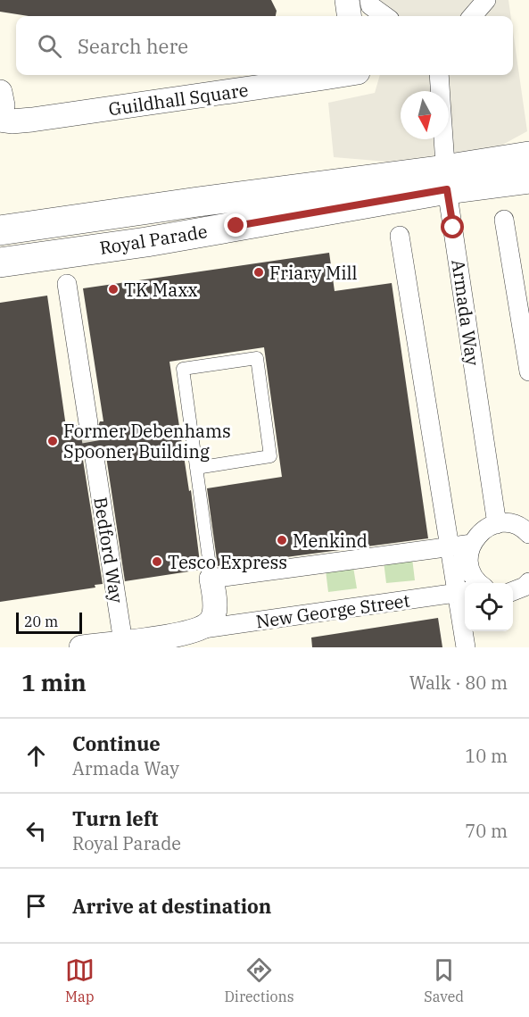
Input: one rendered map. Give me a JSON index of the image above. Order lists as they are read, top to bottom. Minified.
{"streets":{"street":["Guildhall Square","Royal Parade","Armada Way","Bedford Way","New George Street"]},"crossings":[["Royal Parade","Armada Way"],["Bedford Way","New George Street"]],"places":["Friary Mill","TK Maxx","Former Debenhams Spooner Building","Menkind","Tesco Express"],"scale_bar":"20 m","north":"bottom","page":{"search":"Search here","scale":"20 m","heading":["1 min","Walk · 80 m"],"list":[["Continue","Armada Way","10 m"],["Turn left","Royal Parade","70 m"],"Arrive at destination"],"nav":["Map","Directions","Saved"]}}
